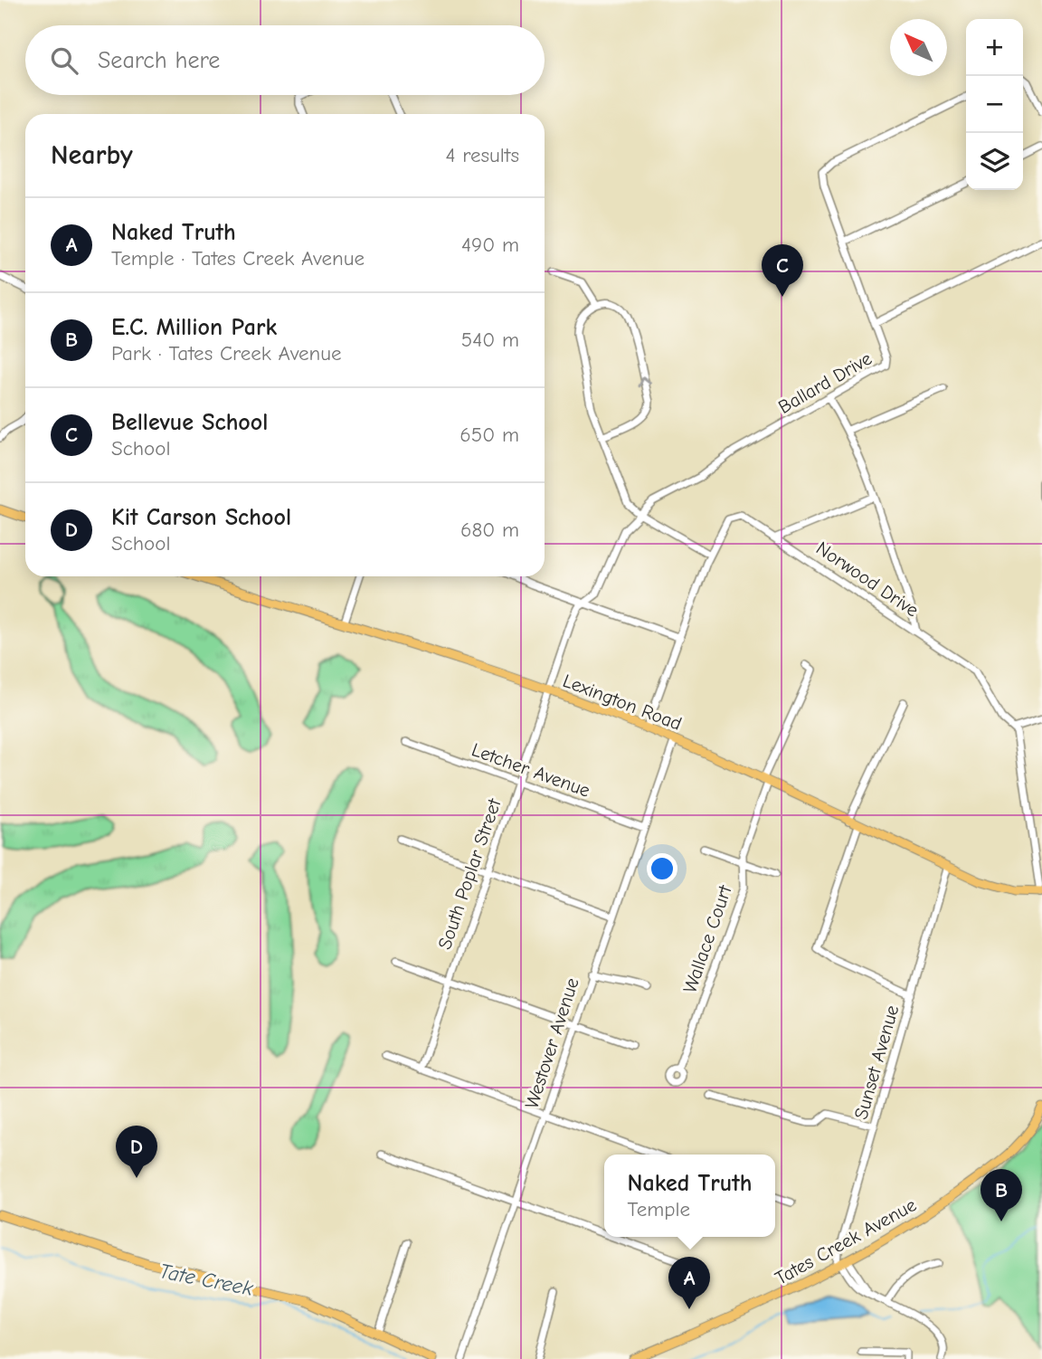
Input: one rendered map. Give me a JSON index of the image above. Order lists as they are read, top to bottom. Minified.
{"streets":{"main road":["Lexington Road","Tates Creek Avenue"],"street":["Ballard Drive","Norwood Drive","Letcher Avenue","South Poplar Street","Wallace Court","Westover Avenue","Sunset Avenue"]},"crossings":[["Ballard Drive","South Poplar Street"],["Norwood Drive","Lexington Road"],["Lexington Road","South Poplar Street"],["Lexington Road","Wallace Court"],["Lexington Road","Westover Avenue"],["Lexington Road","Sunset Avenue"],["Letcher Avenue","South Poplar Street"],["Letcher Avenue","Westover Avenue"],["Sunset Avenue","Tates Creek Avenue"]],"water":["Tate Creek"],"north":"top left","page":{"map_buttons":["+","−"],"search":"Search here","heading":["Nearby","4 results"],"list":[{"mark":"A","name":"Naked Truth","note":"Temple · Tates Creek Avenue","value":"490 m"},{"mark":"B","name":"E.C. Million Park","note":"Park · Tates Creek Avenue","value":"540 m"},{"mark":"C","name":"Bellevue School","note":"School","value":"650 m"},{"mark":"D","name":"Kit Carson School","note":"School","value":"680 m"}],"pins":["C","D","B","A"],"popup":["Naked Truth","Temple"]}}
